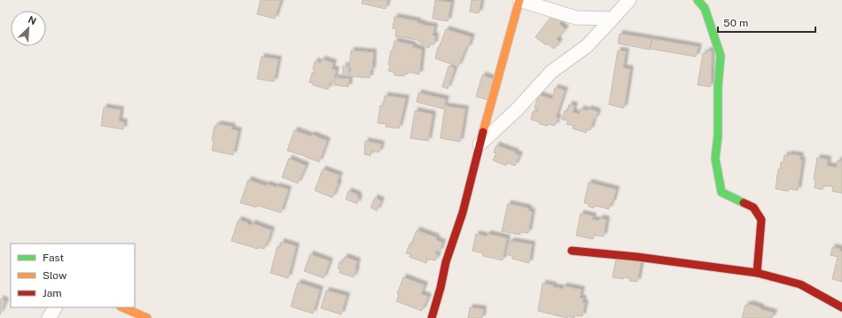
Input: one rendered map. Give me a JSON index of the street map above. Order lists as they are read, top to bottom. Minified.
{"legend":["Fast","Slow","Jam"],"scale_bar":"50 m","north":"top right"}
